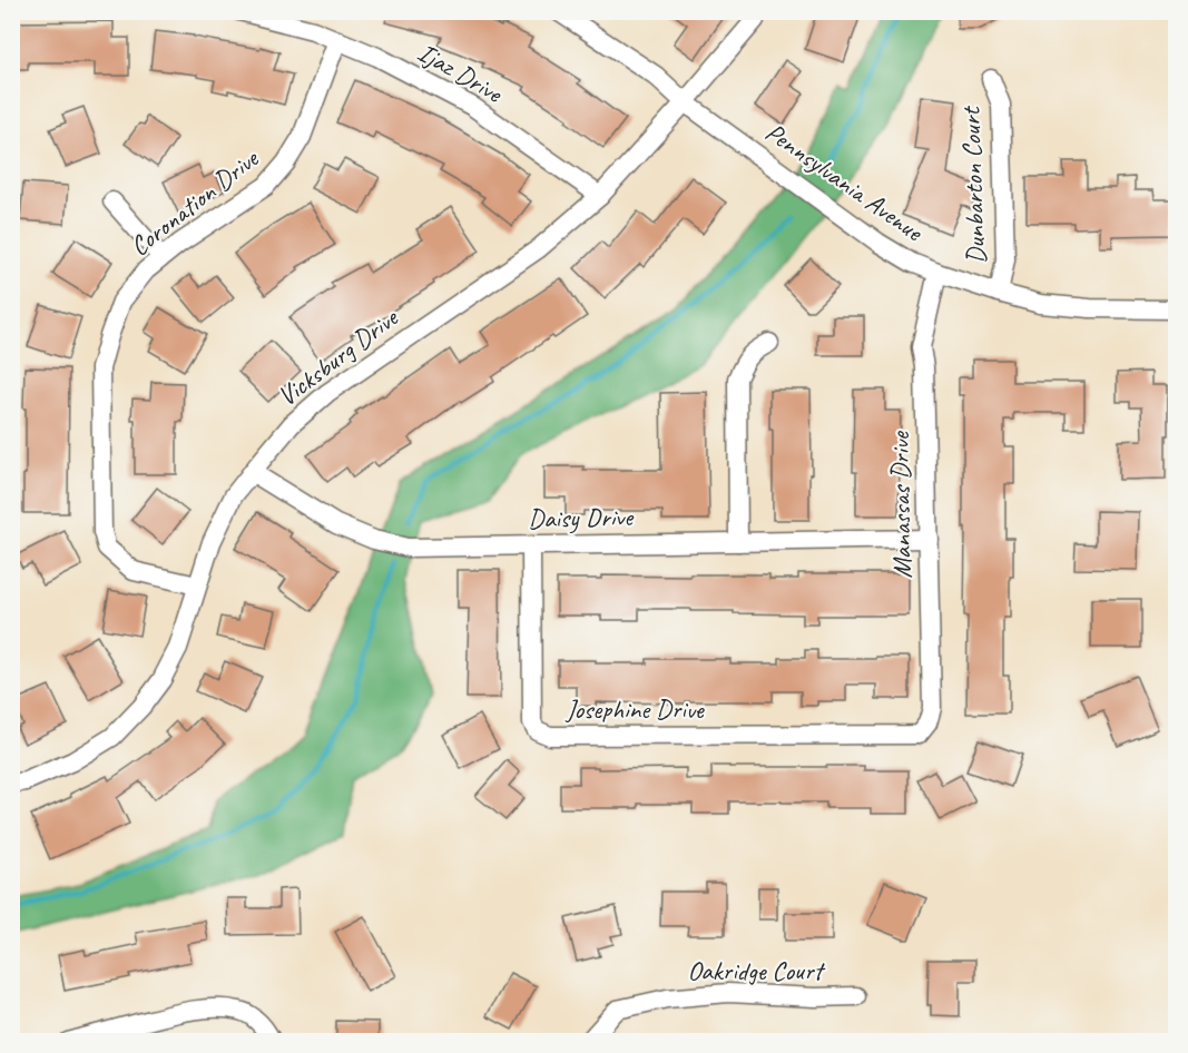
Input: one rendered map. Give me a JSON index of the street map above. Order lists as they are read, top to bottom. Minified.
{"streets":{"street":["Ijaz Drive","Pennsylvania Avenue","Dunbarton Court","Coronation Drive","Vicksburg Drive","Manassas Drive","Daisy Drive","Josephine Drive","Oakridge Court"]},"crossings":[["Ijaz Drive","Coronation Drive"],["Ijaz Drive","Vicksburg Drive"],["Pennsylvania Avenue","Dunbarton Court"],["Pennsylvania Avenue","Vicksburg Drive"],["Pennsylvania Avenue","Manassas Drive"],["Coronation Drive","Vicksburg Drive"],["Vicksburg Drive","Daisy Drive"],["Manassas Drive","Daisy Drive"],["Manassas Drive","Josephine Drive"],["Daisy Drive","Josephine Drive"]]}
